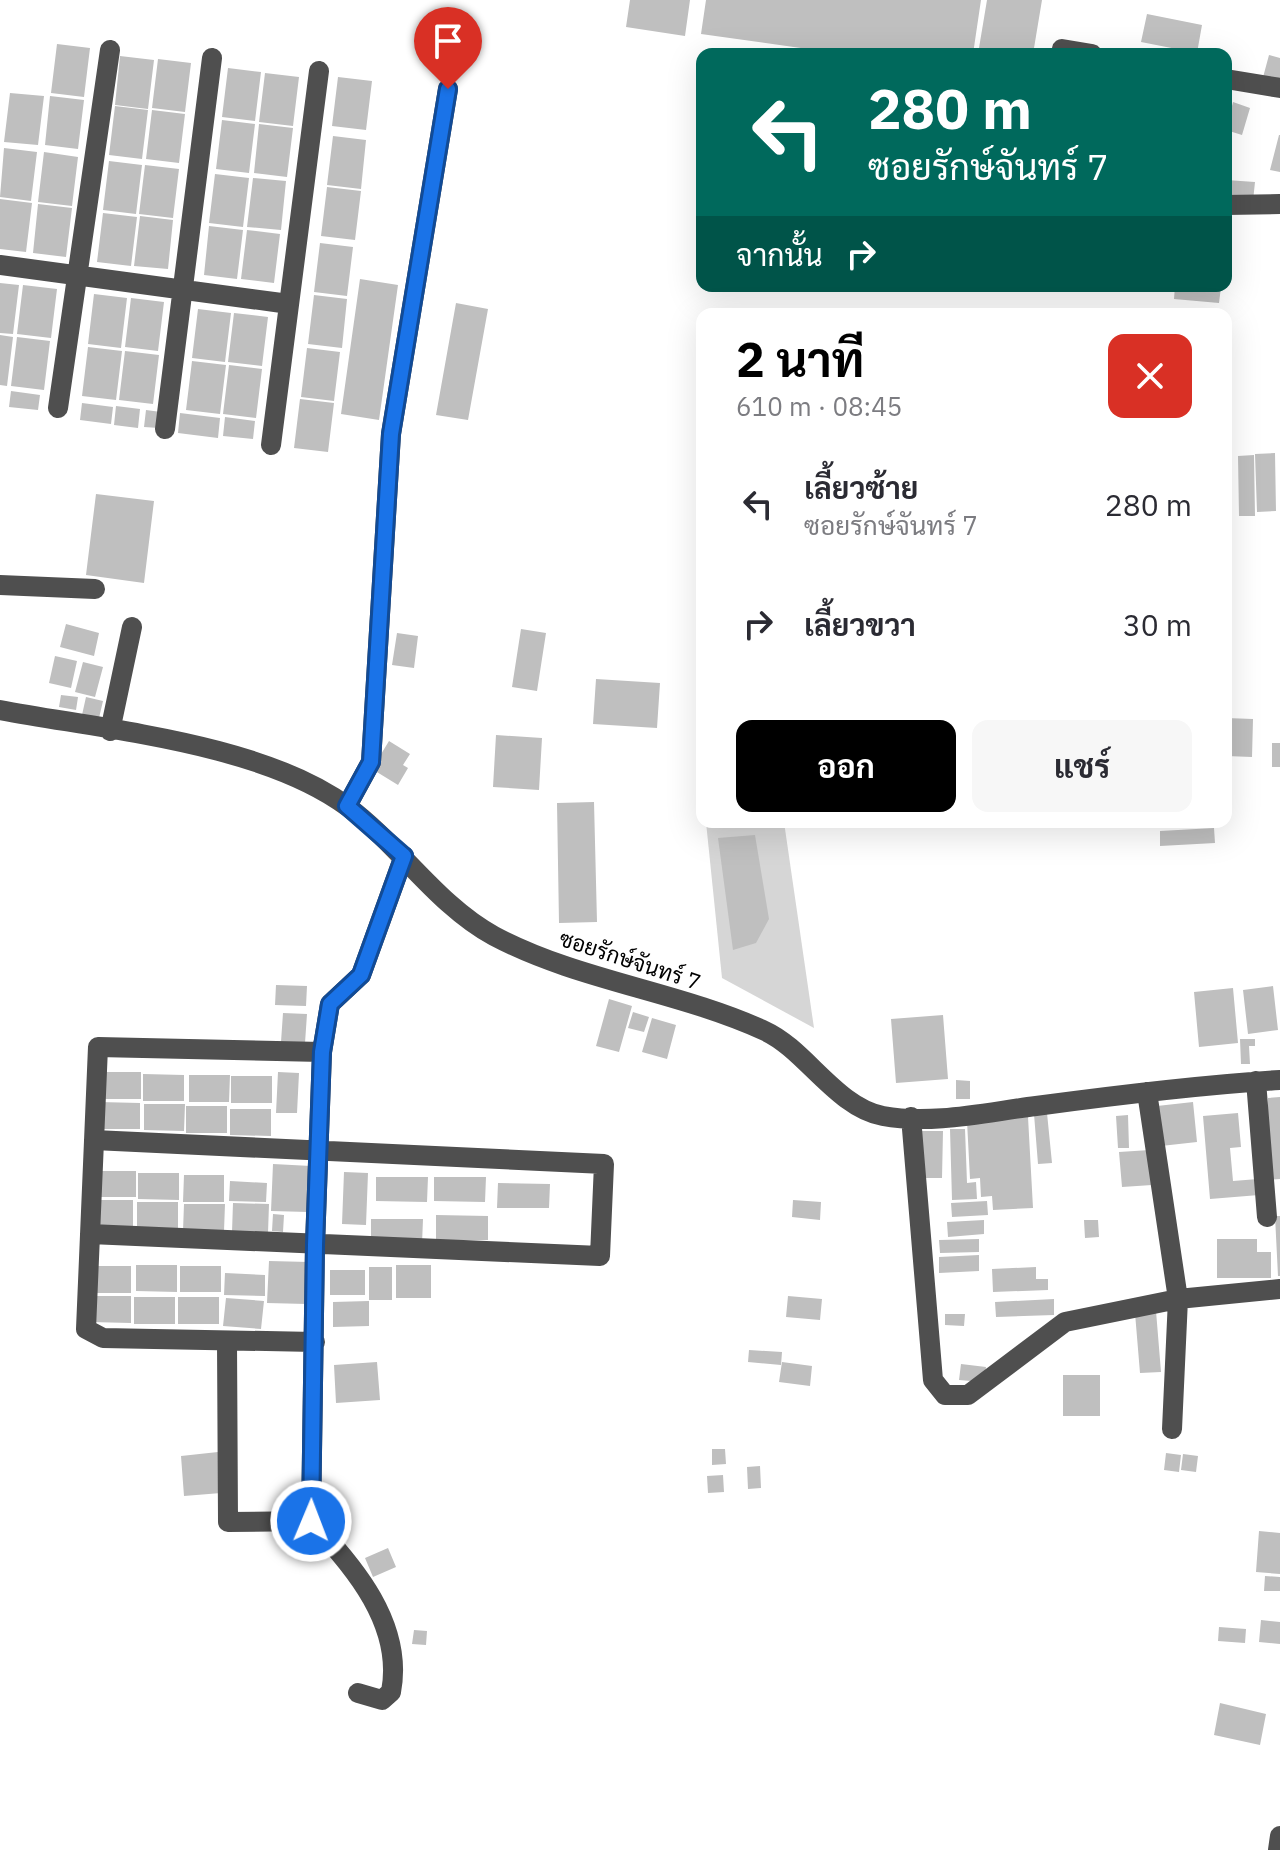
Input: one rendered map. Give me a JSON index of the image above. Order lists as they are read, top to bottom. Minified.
{"streets":{"street":["ซอยรักษ์จันทร์ 7"]},"page":{"turn":["280 m","ซอยรักษ์จันทร์ 7"],"then":"จากนั้น","heading":["2 นาที","610 m · 08:45"],"list":[{"name":"เลี้ยวซ้าย","note":"ซอยรักษ์จันทร์ 7","value":"280 m"},{"name":"เลี้ยวขวา","value":"30 m"}],"buttons":["ออก","แชร์"]}}
